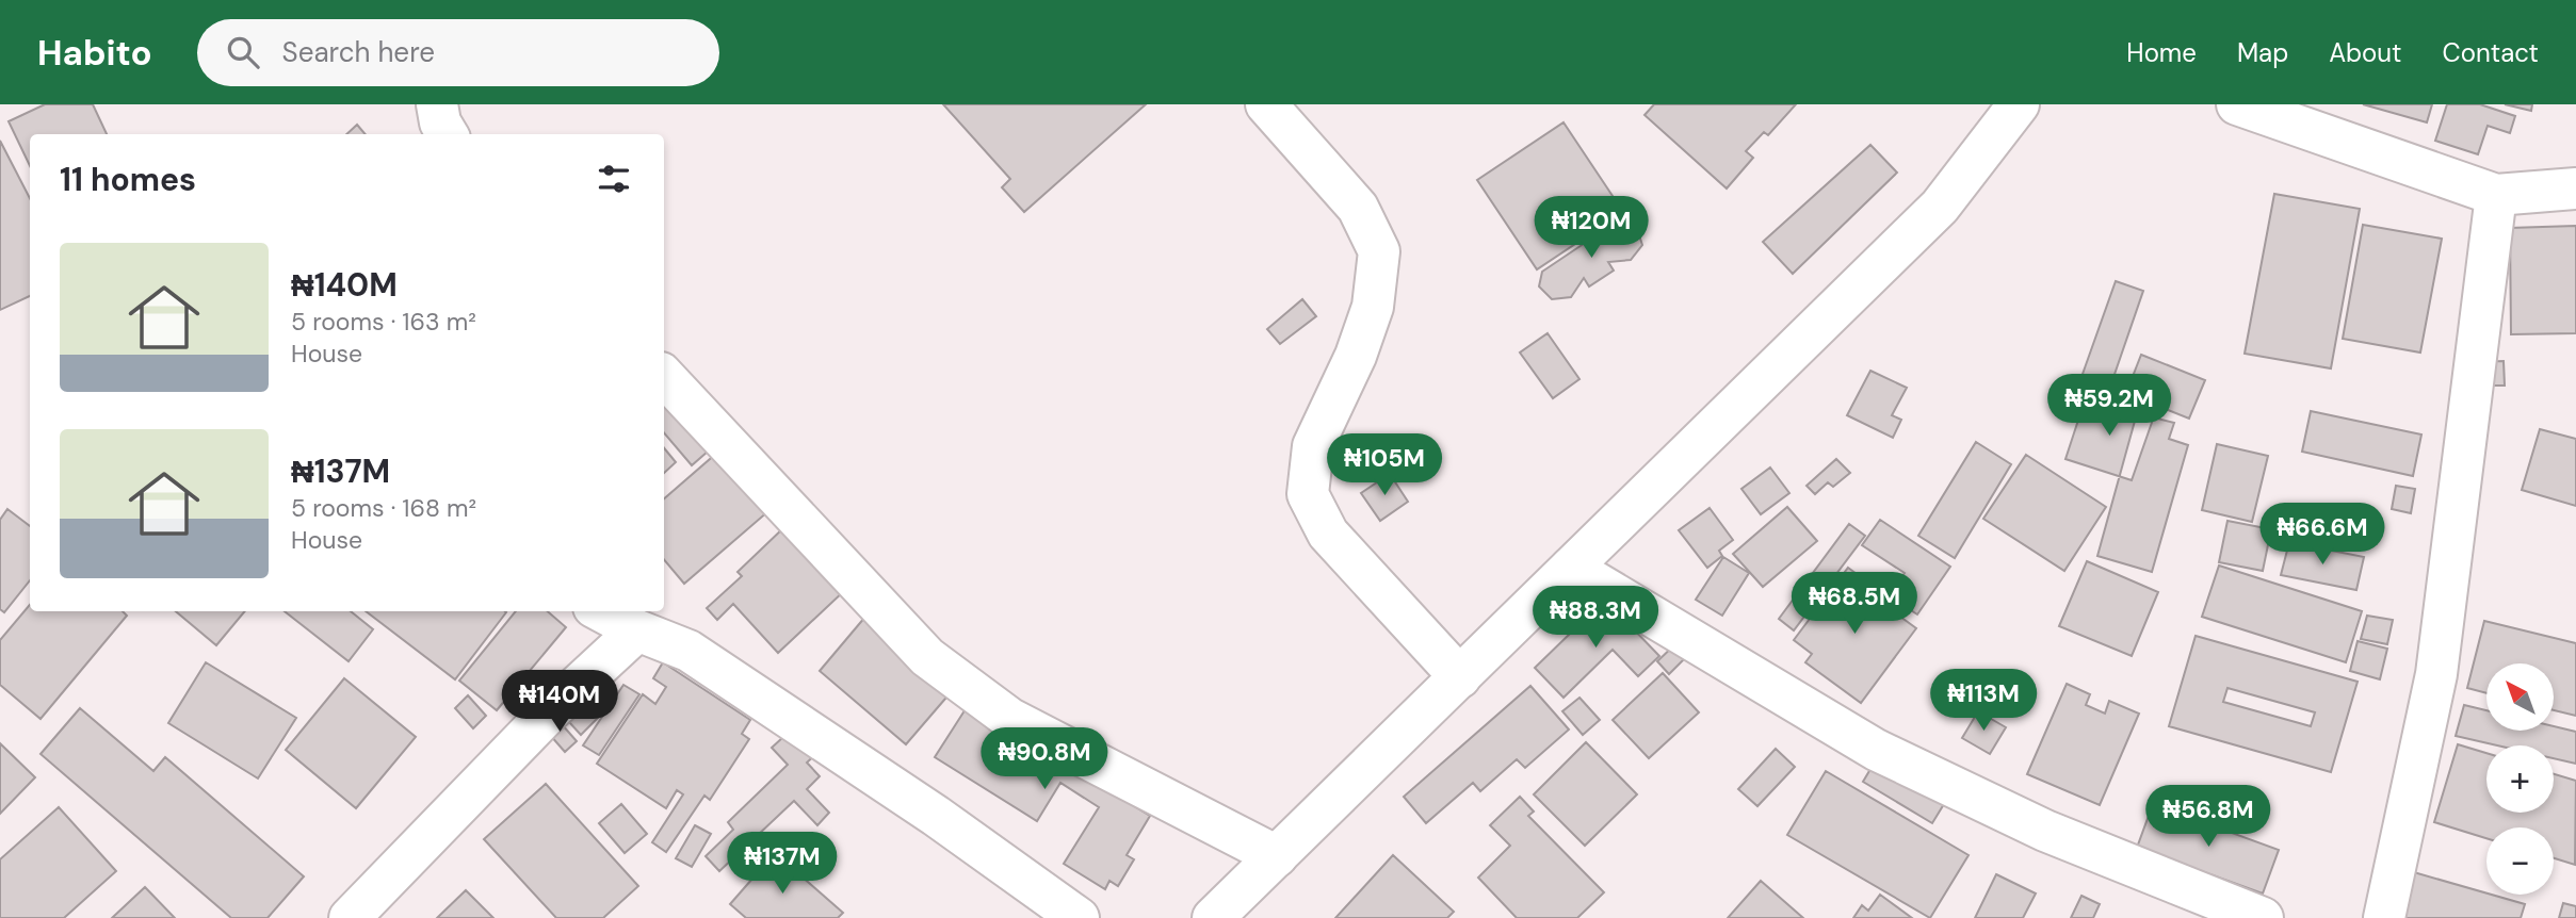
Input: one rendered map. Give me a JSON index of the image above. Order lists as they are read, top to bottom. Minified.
{"north":"top left","page":{"header":"Habito","search":"Search here","nav":["Home","Map","About","Contact"],"heading":"11 homes","price":["₦120M","₦59.2M","₦105M","₦66.6M","₦68.5M","₦88.3M","₦113M","₦140M","₦90.8M","₦56.8M","₦137M"],"list":[{"name":"₦140M","note":"5 rooms · 163 m² · House"},{"name":"₦137M","note":"5 rooms · 168 m² · House"}],"map_buttons":["+","−"]}}
